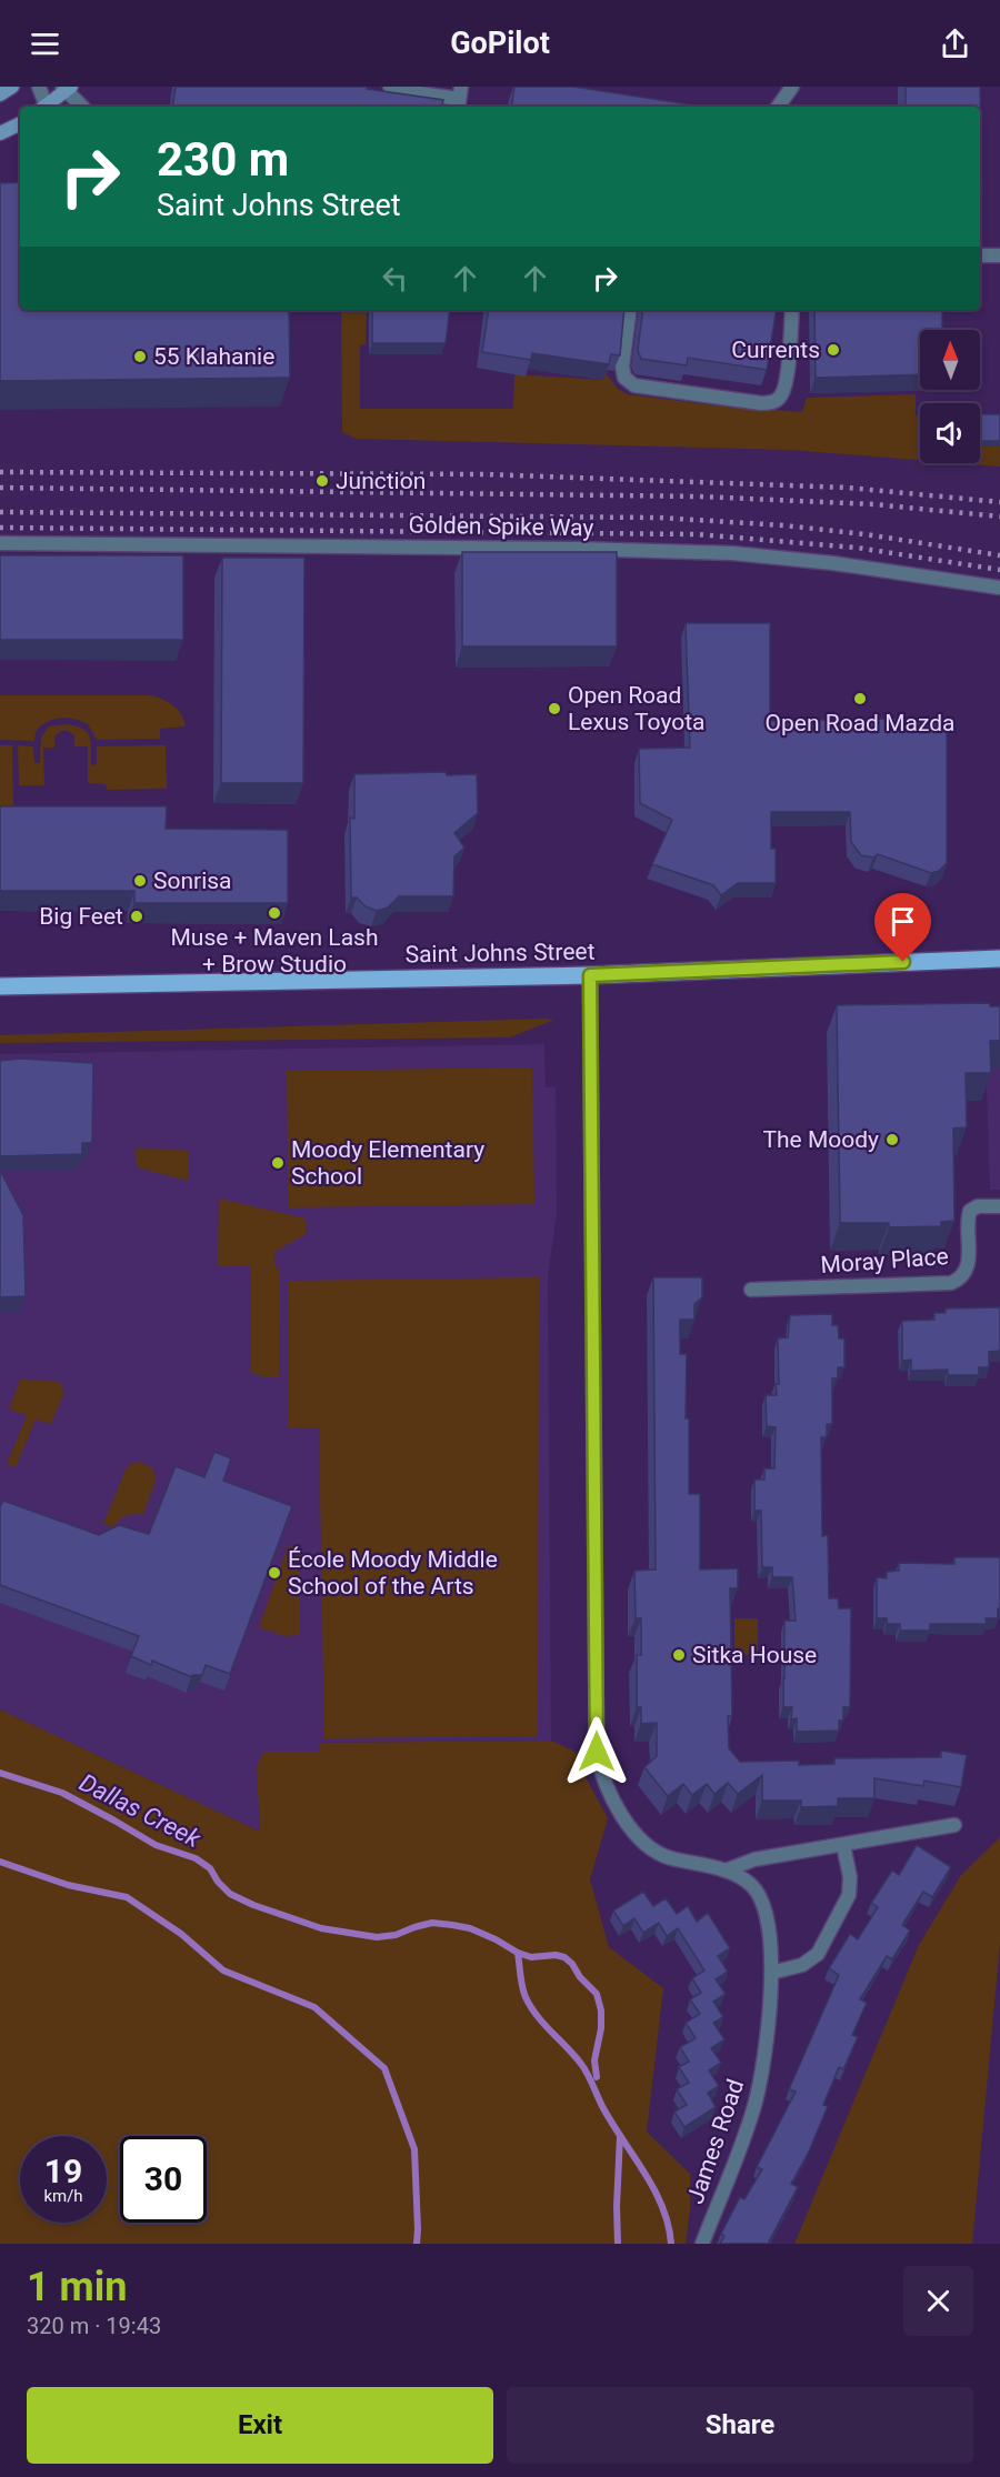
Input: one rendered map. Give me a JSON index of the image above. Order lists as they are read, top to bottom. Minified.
{"streets":{"main road":["Saint Johns Street"],"street":["Golden Spike Way","Moray Place","James Road"]},"crossings":[["Saint Johns Street","James Road"]],"water":["Dallas Creek"],"places":["Currents","55 Klahanie","Junction","Open Road Mazda","Open Road Lexus Toyota","Sonrisa","Muse + Maven Lash + Brow Studio","Big Feet","The Moody","Moody Elementary School","École Moody Middle School of the Arts","Sitka House"],"north":"top","page":{"header":"GoPilot","turn":["230 m","Saint Johns Street"],"speed":"19 km/h","limit":"30","heading":["1 min","320 m · 19:43"],"buttons":["Exit","Share"]}}
